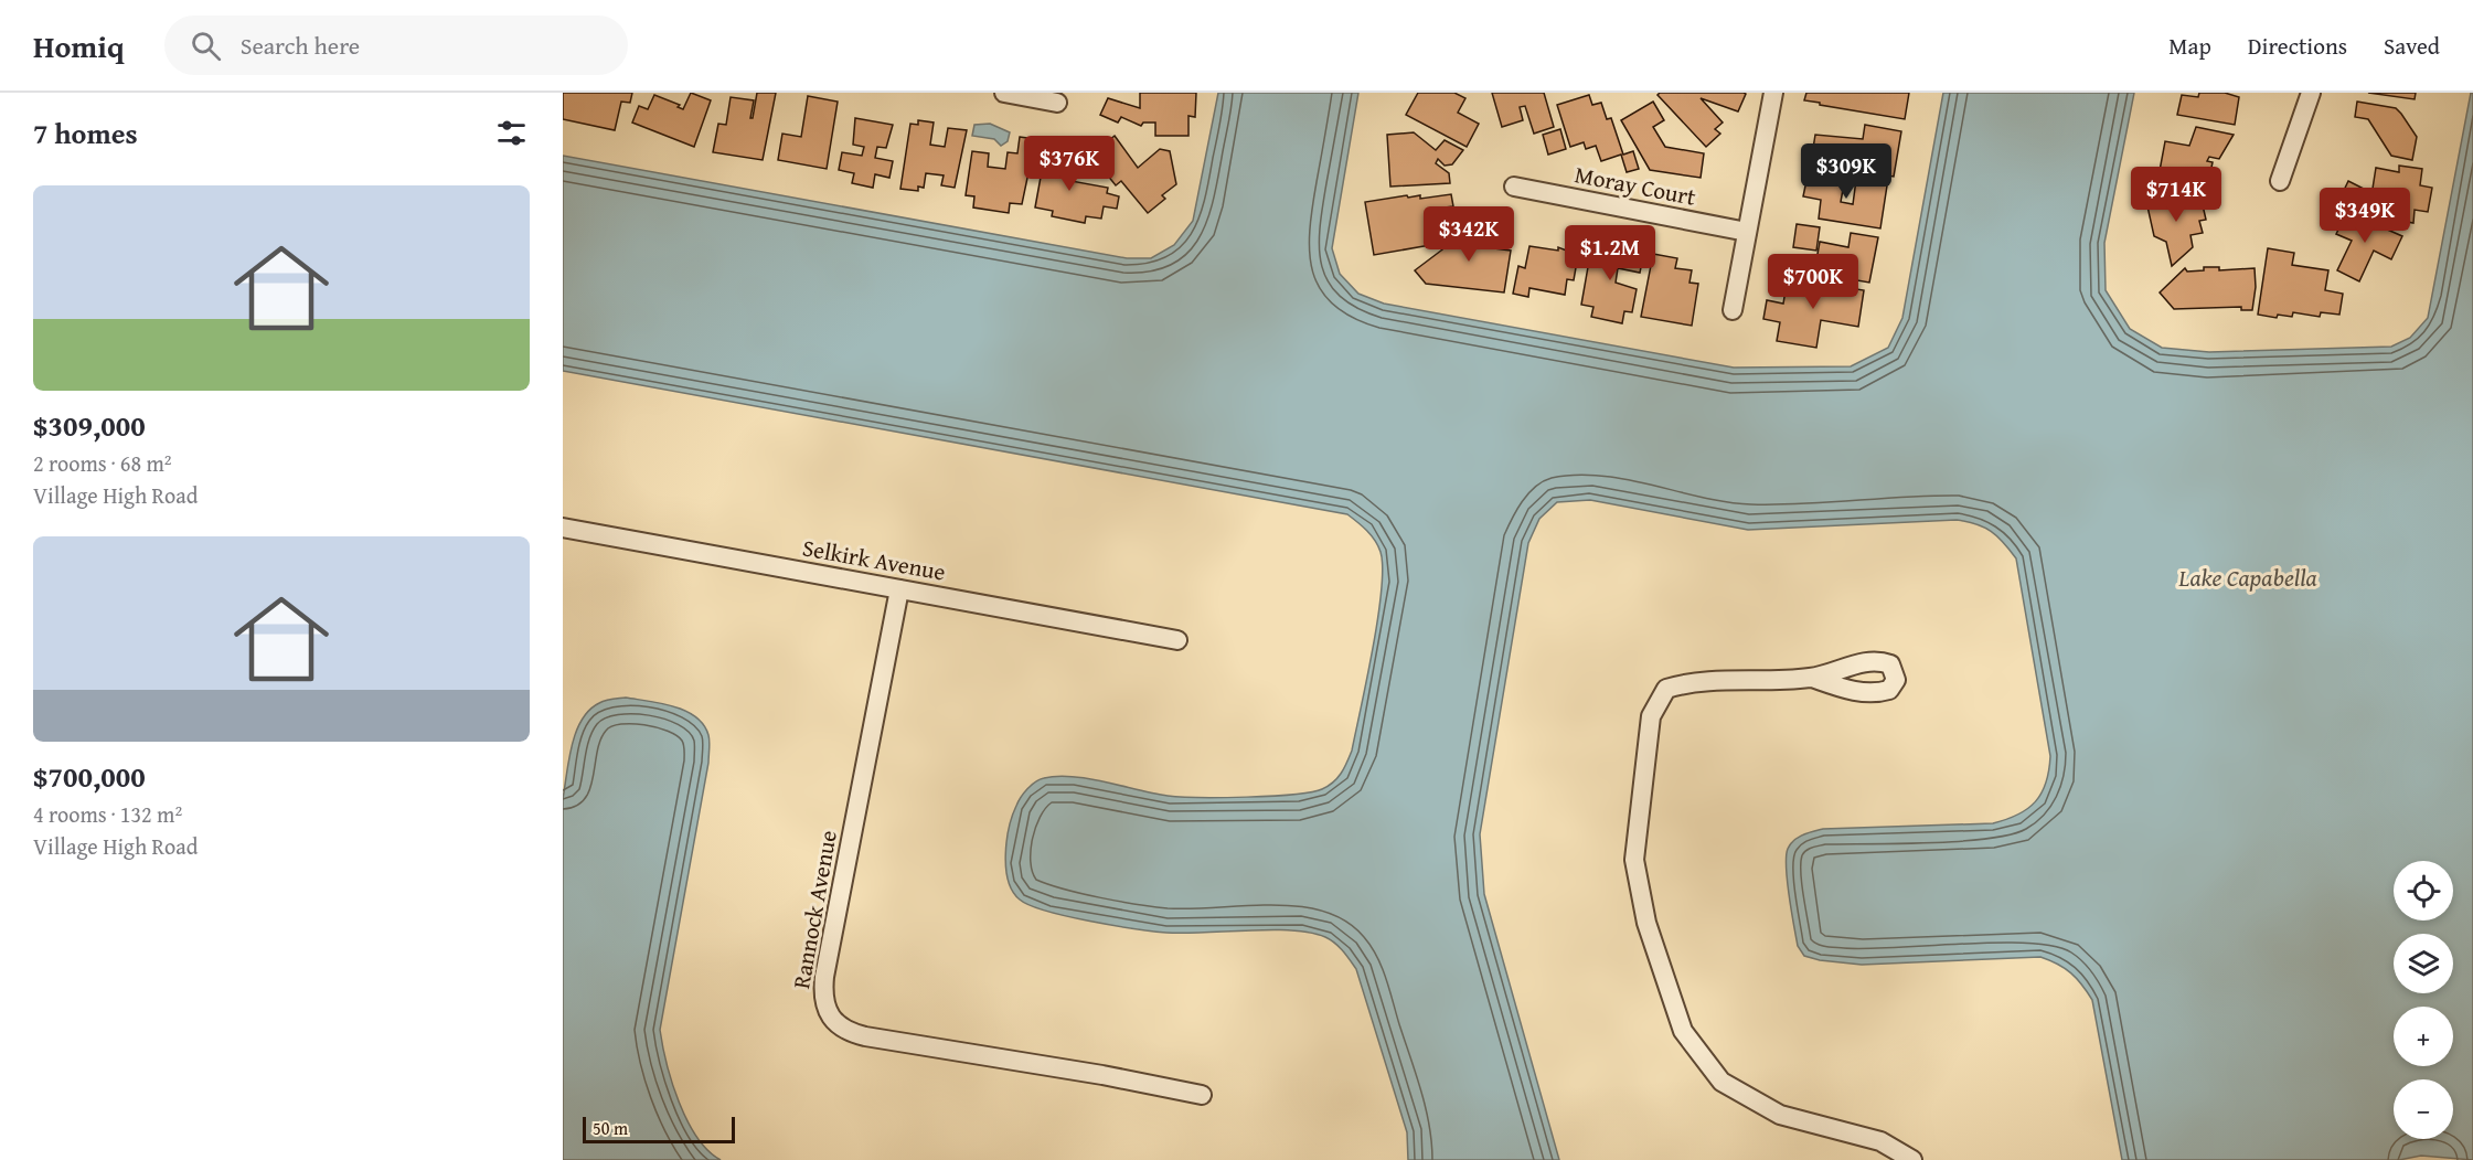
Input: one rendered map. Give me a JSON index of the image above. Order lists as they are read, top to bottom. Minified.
{"streets":{"street":["Moray Court","Selkirk Avenue","Rannock Avenue"]},"crossings":[["Selkirk Avenue","Rannock Avenue"]],"water":["Lake Capabella"],"scale_bar":"50 m","page":{"header":"Homiq","search":"Search here","nav":["Map","Directions","Saved"],"heading":"7 homes","price":["$376K","$309K","$714K","$349K","$342K","$1.2M","$700K"],"list":[{"name":"$309,000","note":"2 rooms · 68 m² · Village High Road"},{"name":"$700,000","note":"4 rooms · 132 m² · Village High Road"}],"map_buttons":["+","−"],"scale":"50 m"}}
